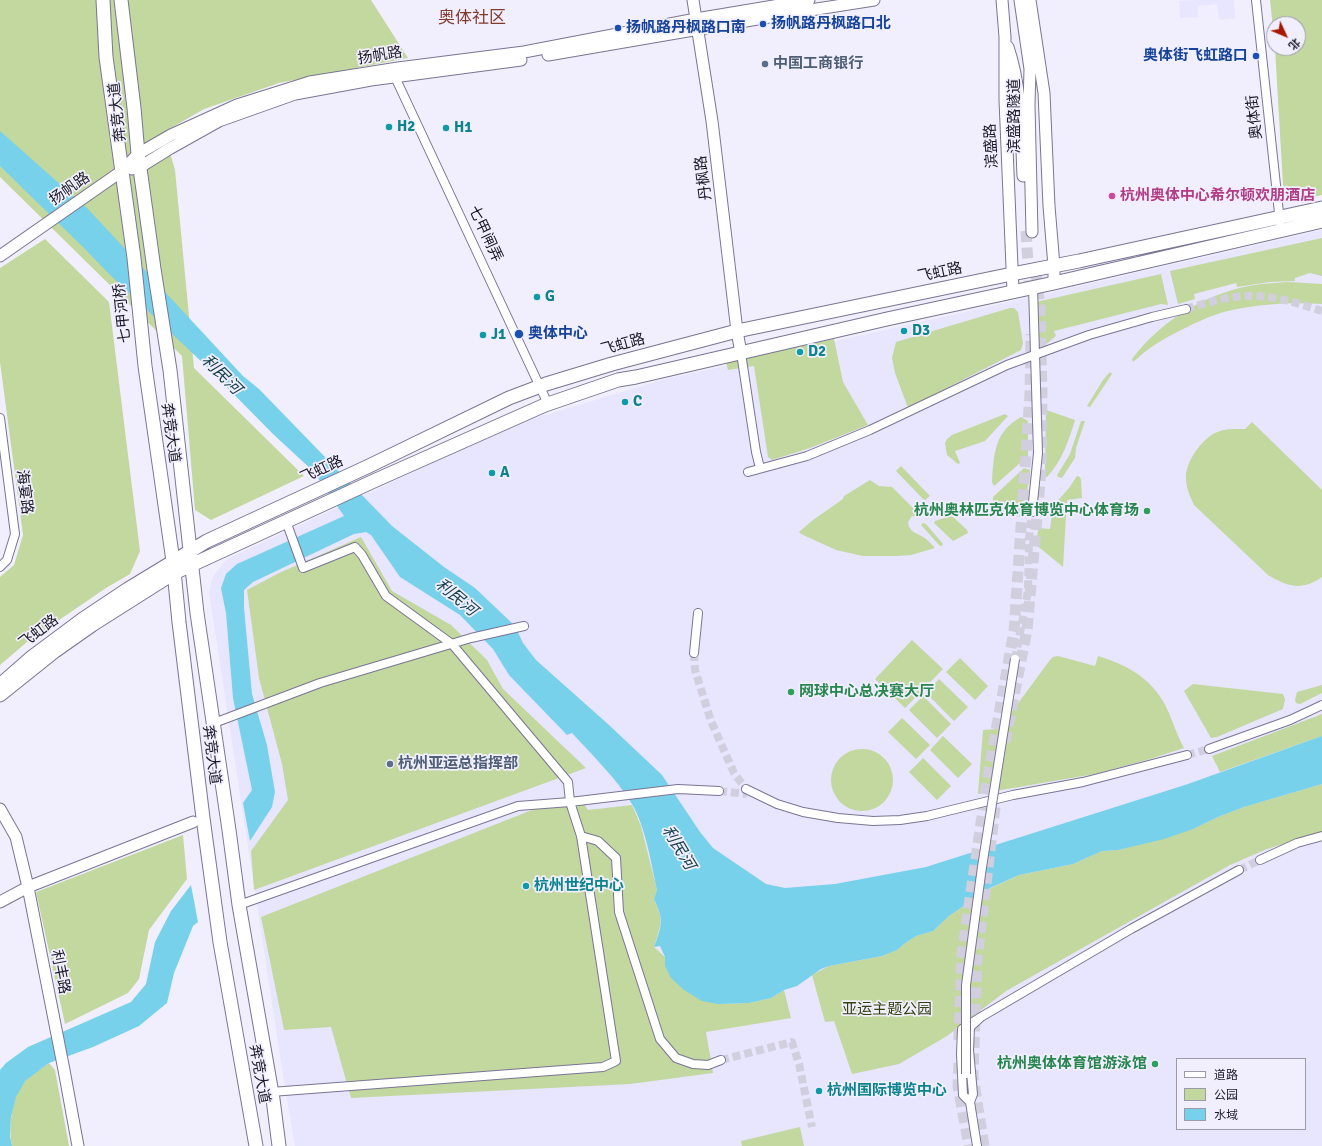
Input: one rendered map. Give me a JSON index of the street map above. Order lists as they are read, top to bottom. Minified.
{"streets":{"main road":["扬帆路","奔竞大道","滨盛路隧道","滨盛路","丹枫路","飞虹路","七甲河桥","利丰路"],"street":["奥体街","七甲闸弄","海宴路"]},"crossings":[["扬帆路","奔竞大道"],["扬帆路","丹枫路"],["奔竞大道","飞虹路"],["奔竞大道","七甲河桥"],["滨盛路隧道","滨盛路"],["奥体街","飞虹路"],["滨盛路","飞虹路"],["丹枫路","飞虹路"],["七甲闸弄","飞虹路"]],"districts":["奥体社区"],"water":["利民河"],"parks":["亚运主题公园"],"places":["扬帆路丹枫路口北","扬帆路丹枫路口南","奥体街飞虹路口","中国工商银行","H2","H1","杭州奥体中心希尔顿欢朋酒店","G","D3","奥体中心","J1","D2","C","A","杭州奥林匹克体育博览中心体育场","网球中心总决赛大厅","杭州亚运总指挥部","杭州世纪中心","杭州奥体体育馆游泳馆","杭州国际博览中心"],"legend":["道路","公园","水域"],"north":"bottom right"}
